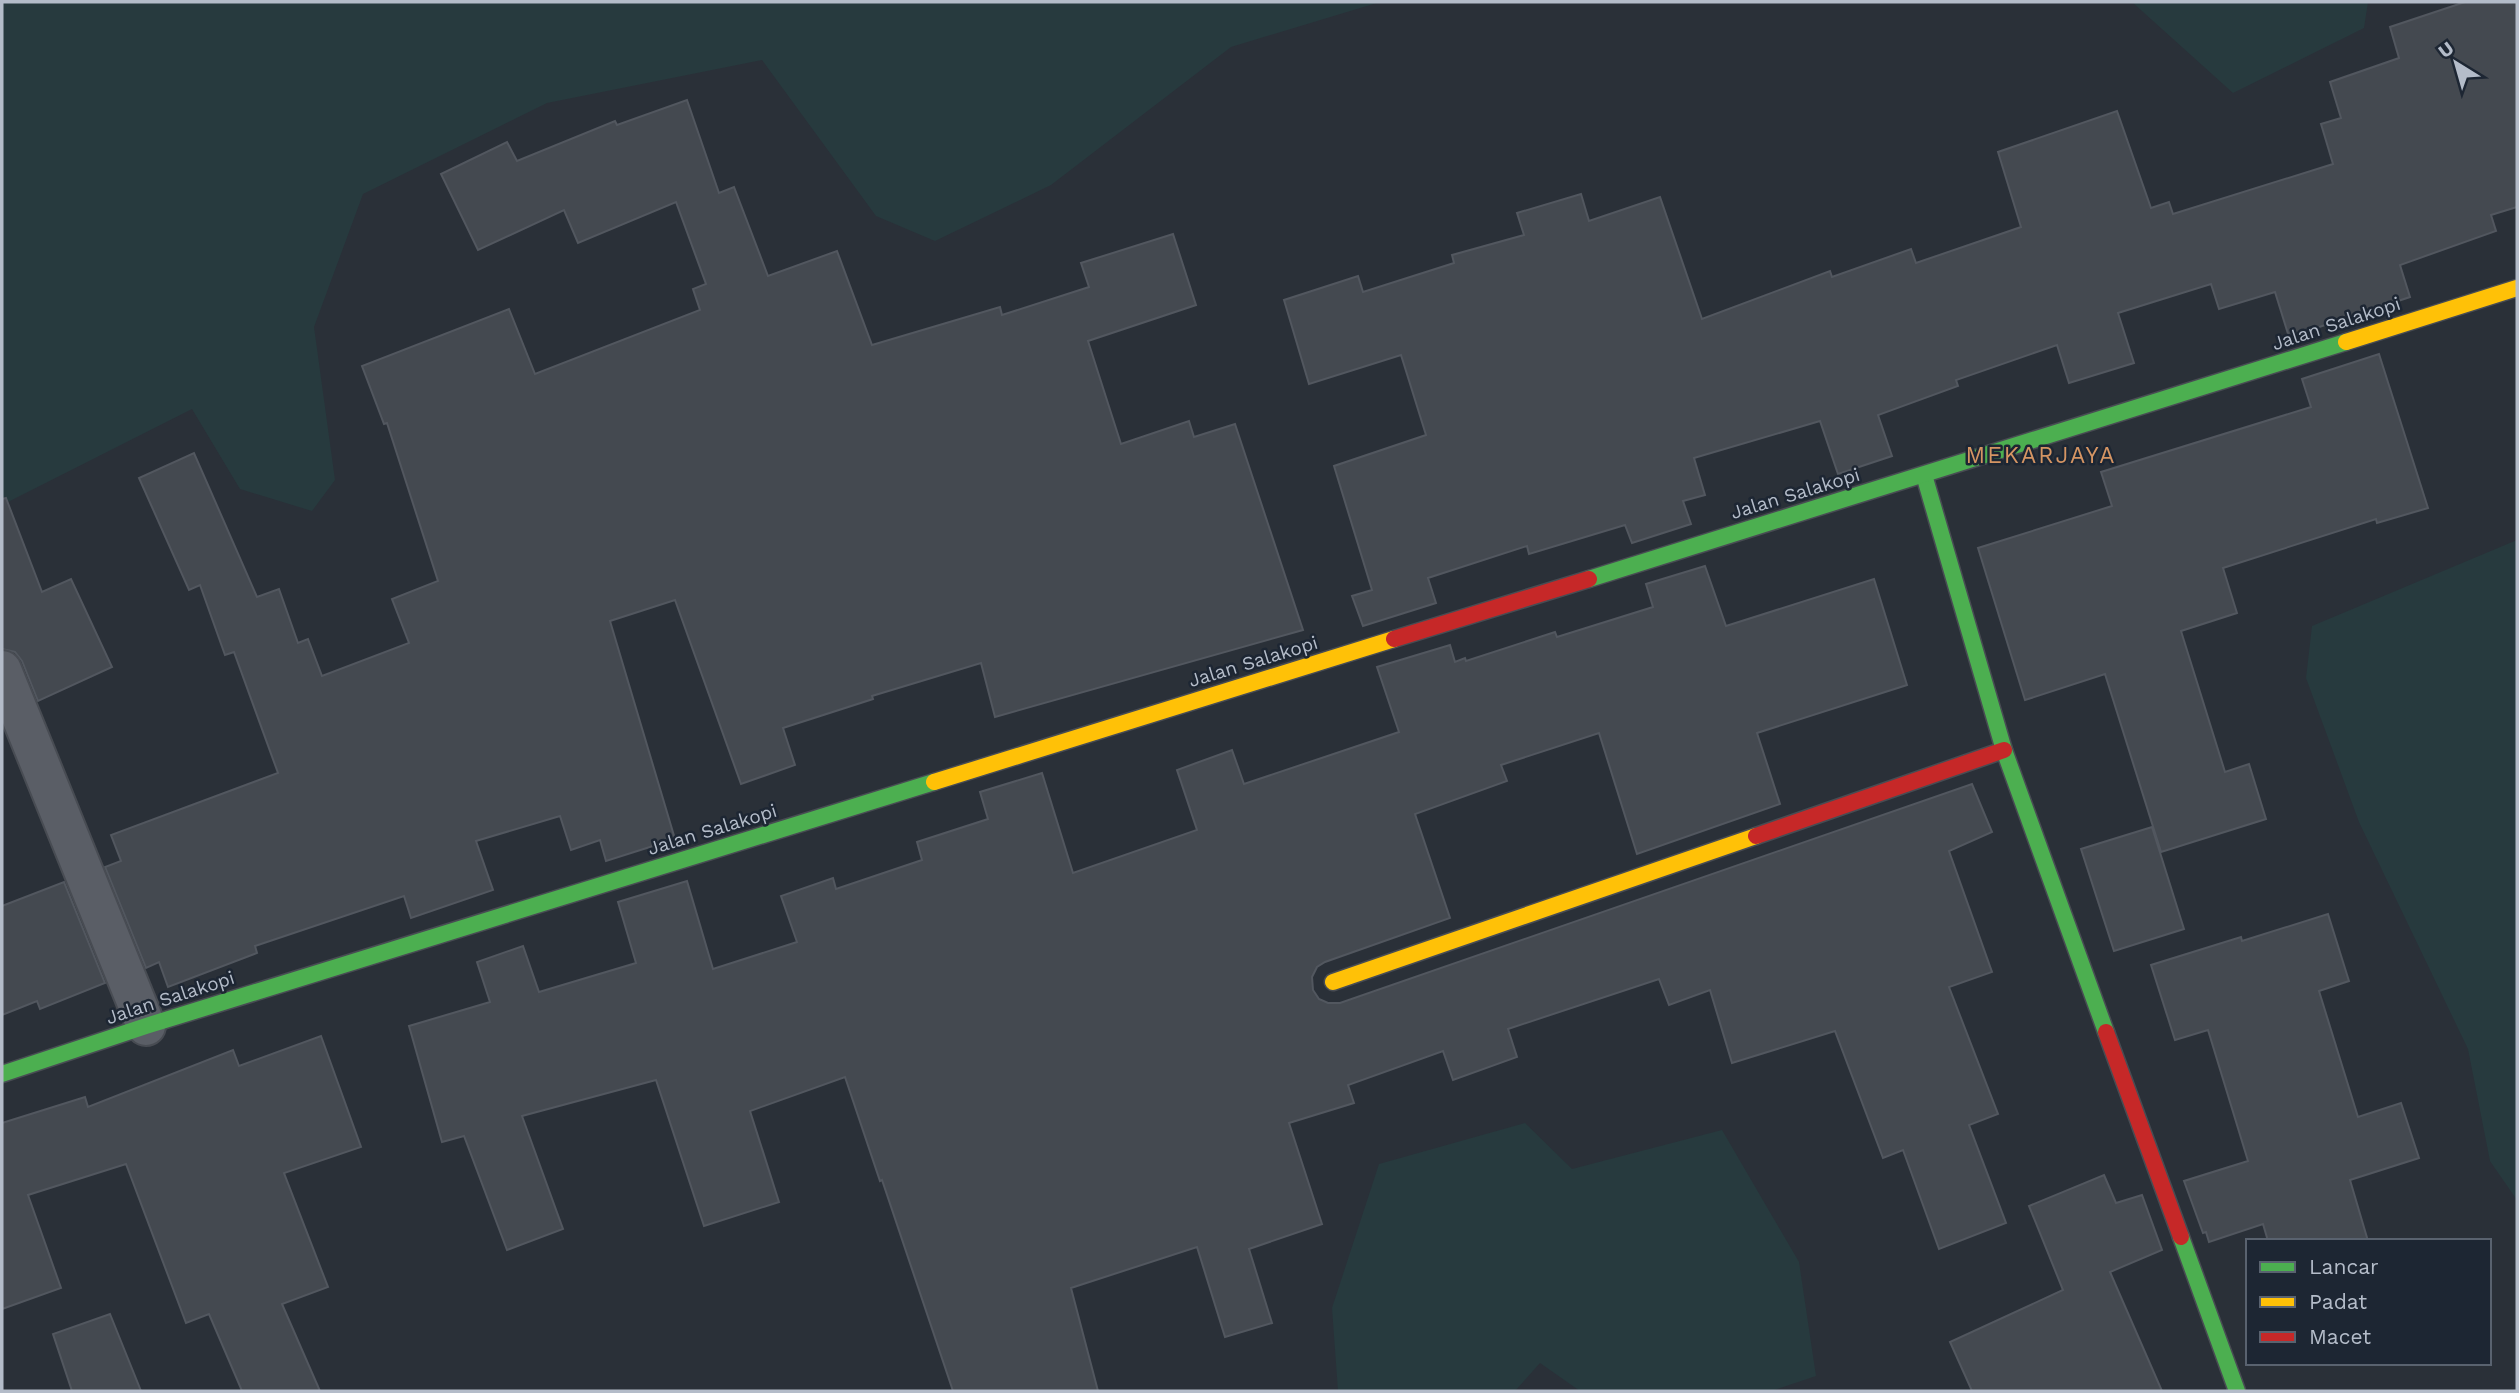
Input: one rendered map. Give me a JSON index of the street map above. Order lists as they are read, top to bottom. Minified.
{"streets":{"street":["Jalan Salakopi"]},"districts":["MEKARJAYA"],"legend":["Lancar","Padat","Macet"],"north":"top left"}
